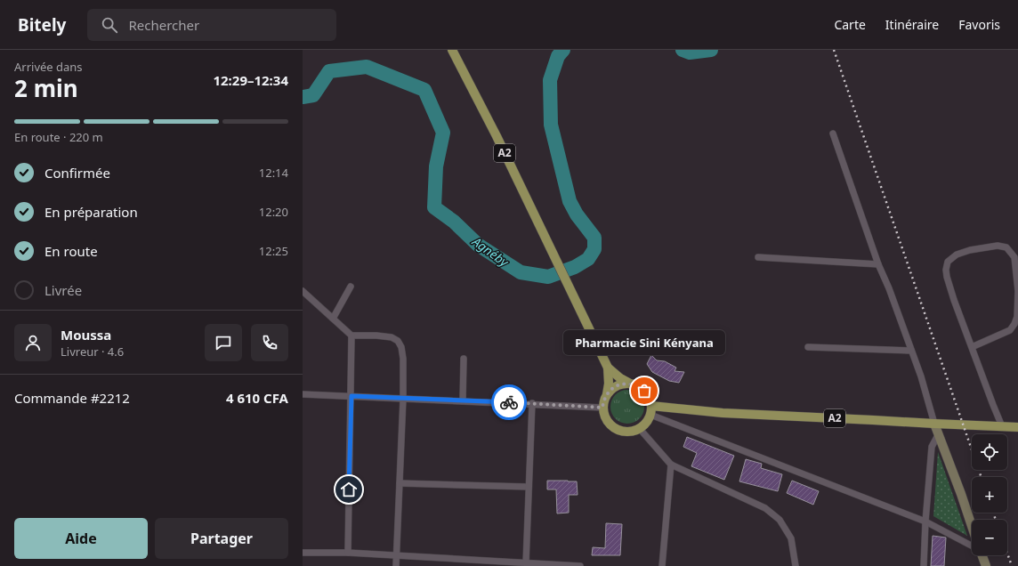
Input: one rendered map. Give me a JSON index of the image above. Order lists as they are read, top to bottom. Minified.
{"streets":{"main road":["A2"]},"water":["Agnéby"],"places":["Pharmacie Sini Kényana"],"page":{"header":"Bitely","search":"Rechercher","nav":["Carte","Itinéraire","Favoris"],"heading":["2 min","Arrivée dans","12:29–12:34"],"panel":["Moussa","Livreur · 4.6","Commande #2212","4 610 CFA"],"bar":"En route · 220 m","list":[["Confirmée","12:14"],["En préparation","12:20"],["En route","12:25"],"Livrée"],"bubble":"Pharmacie Sini Kényana","map_buttons":["+","−"],"buttons":["Aide","Partager"]}}
